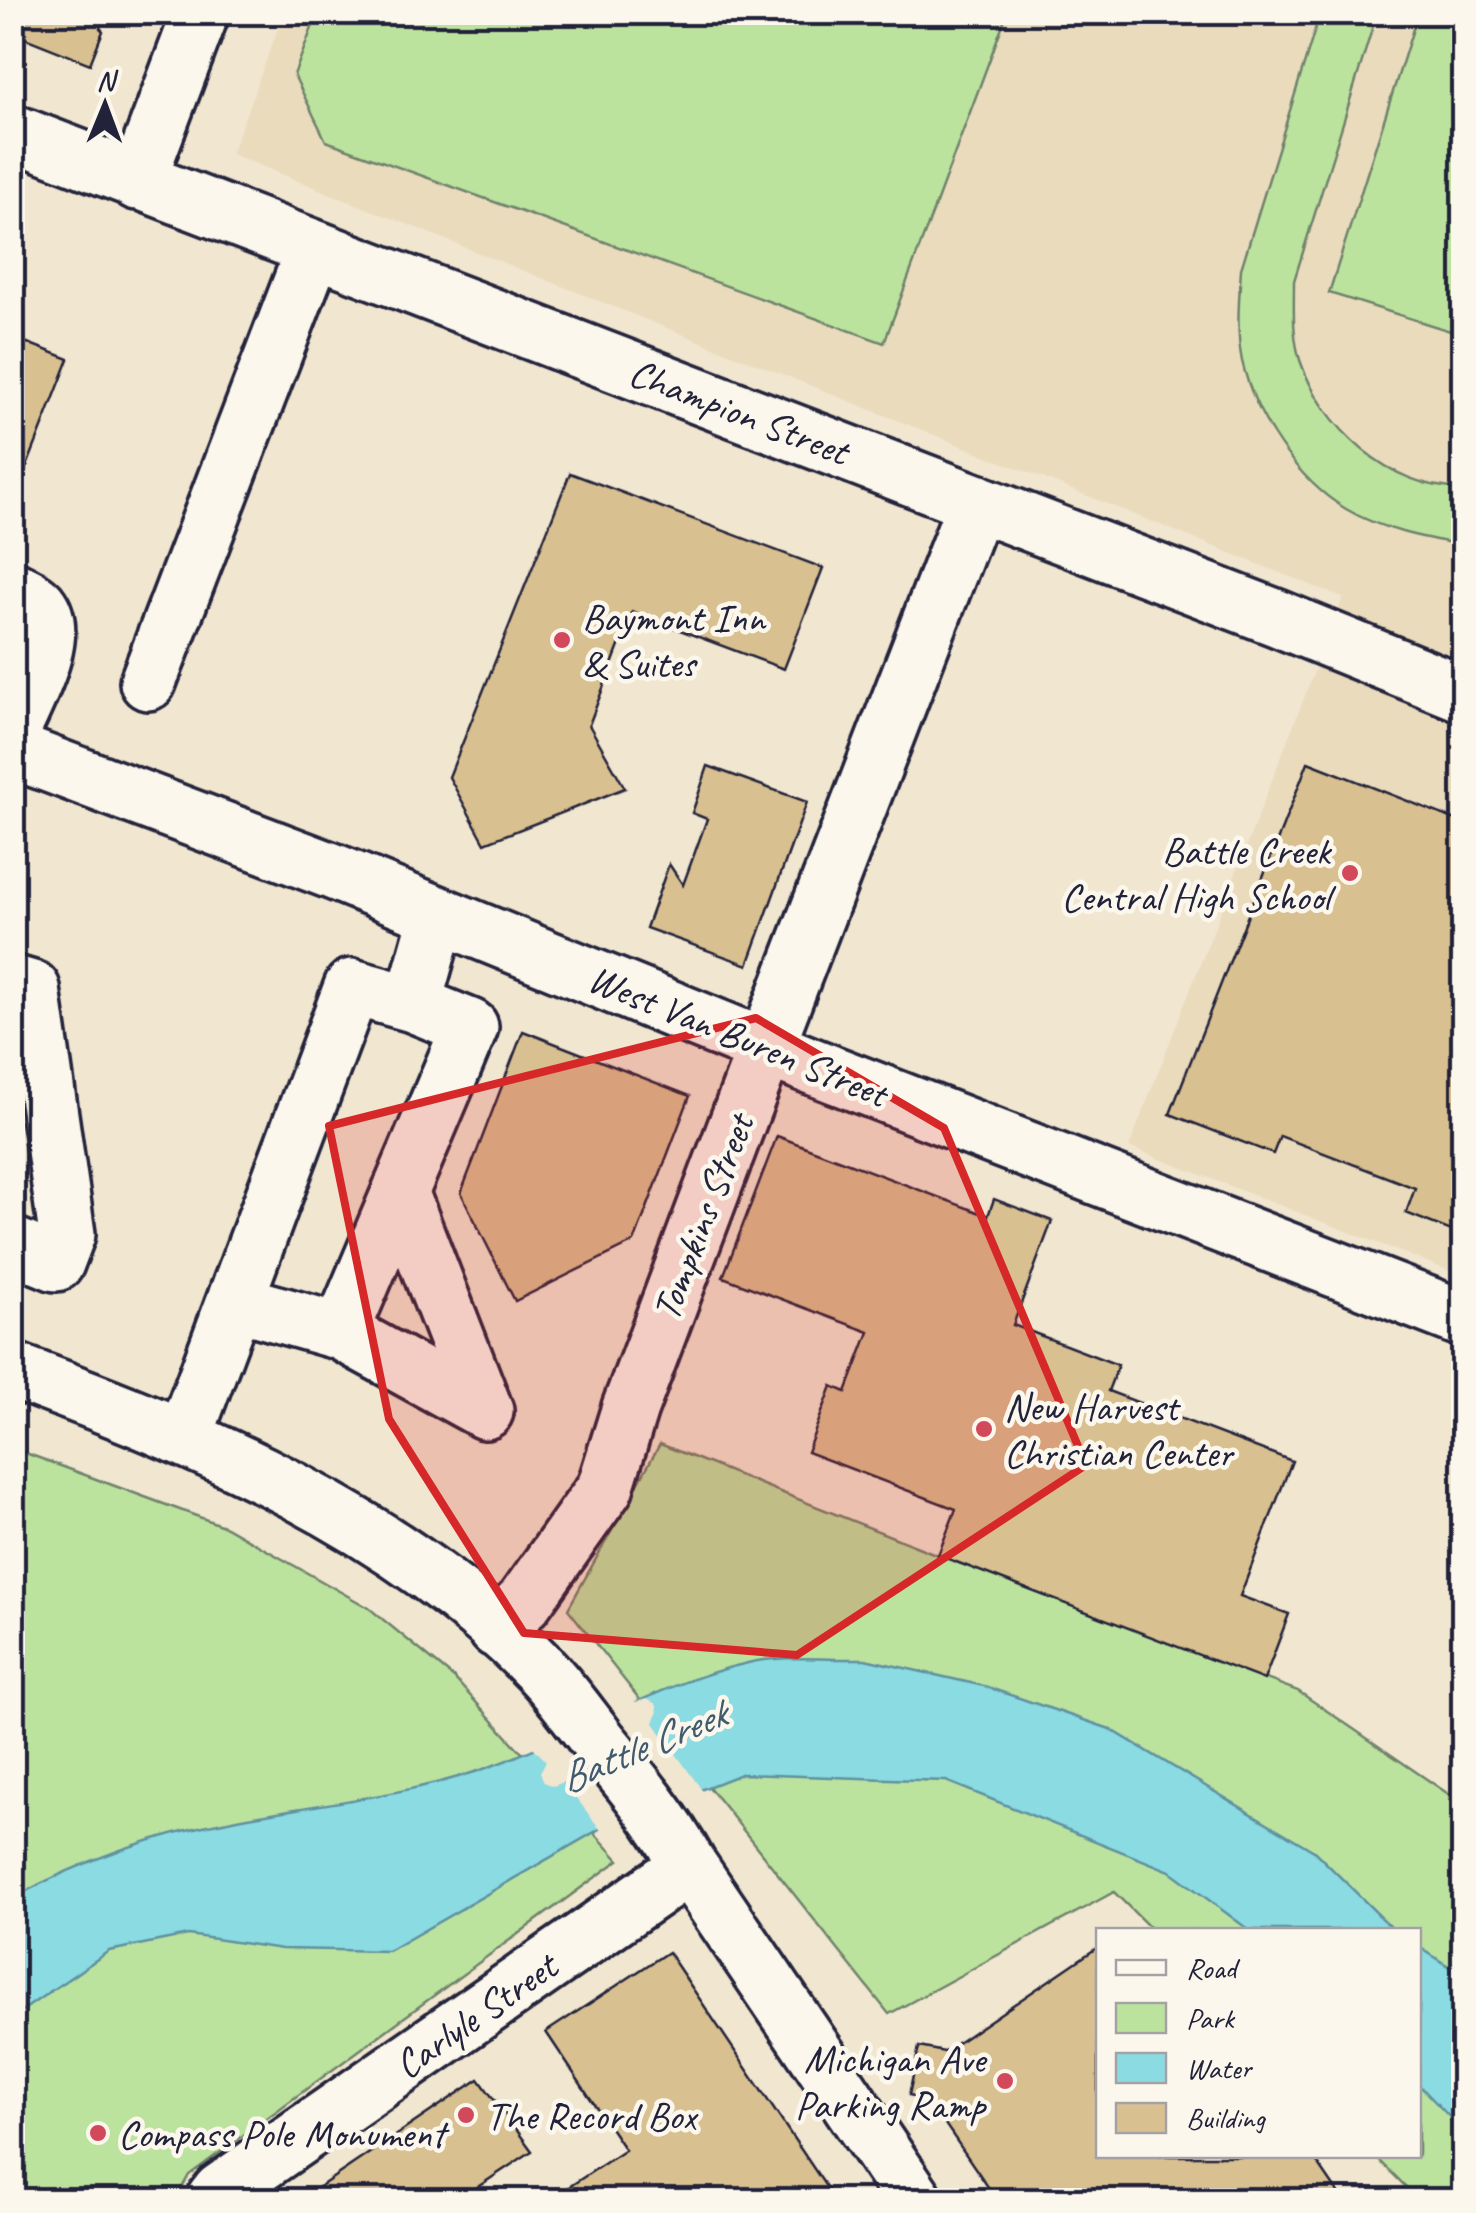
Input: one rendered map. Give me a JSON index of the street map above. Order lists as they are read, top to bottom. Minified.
{"streets":{"street":["Champion Street","West Van Buren Street","Tompkins Street","Carlyle Street"]},"crossings":[["Champion Street","Tompkins Street"],["West Van Buren Street","Tompkins Street"]],"water":["Battle Creek"],"places":["Baymont Inn & Suites","Battle Creek Central High School","New Harvest Christian Center","Michigan Ave Parking Ramp","The Record Box","Compass Pole Monument"],"legend":["Road","Park","Water","Building"],"north":"top"}
